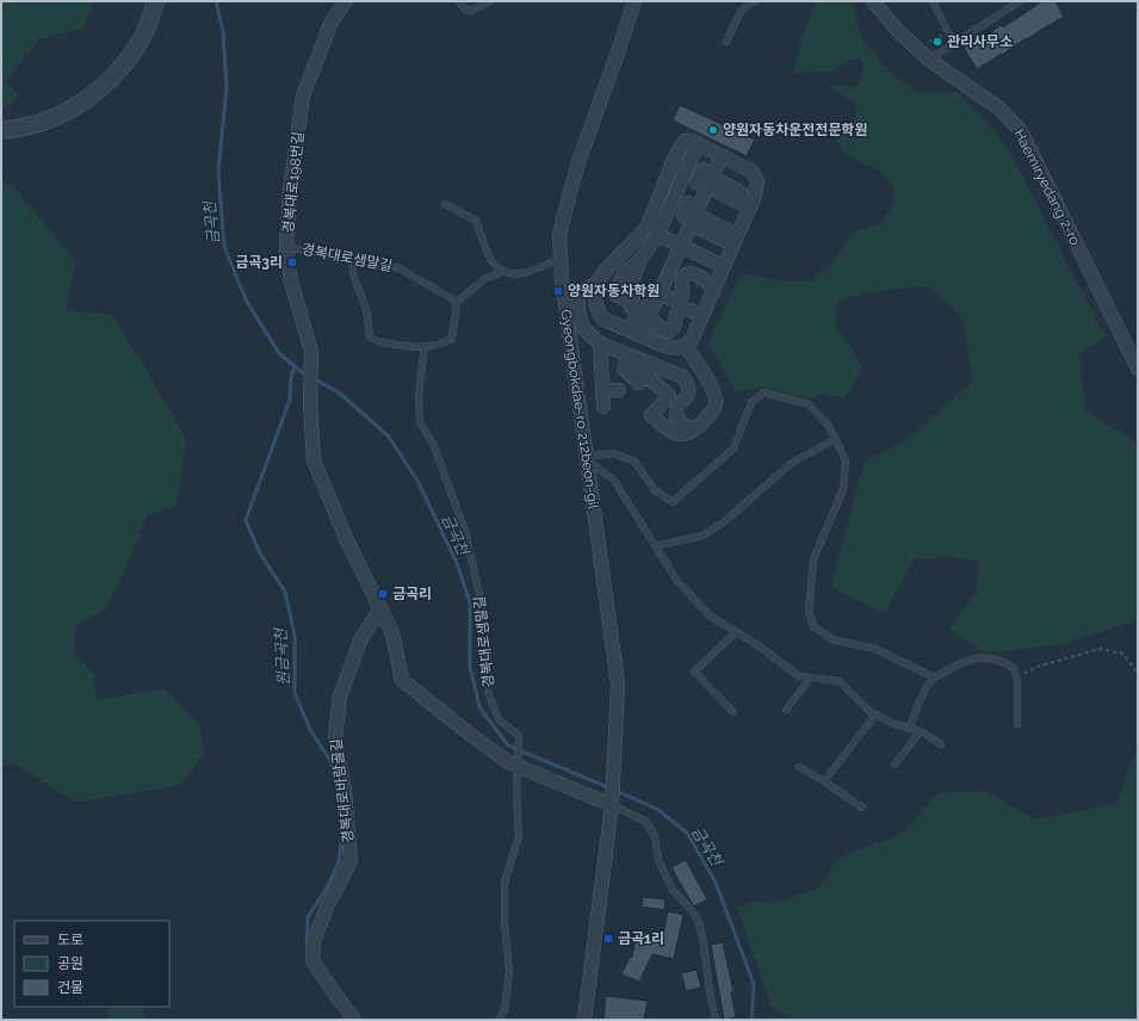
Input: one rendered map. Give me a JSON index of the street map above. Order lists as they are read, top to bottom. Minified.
{"streets":{"street":["경복대로198번길","Haemiryedang 2-ro","Gyeongbokdae-ro 212beon-gil","경복대로바람골길"],"lane":["경복대로샘말길"]},"crossings":[["경복대로198번길","경복대로샘말길"],["경복대로198번길","Gyeongbokdae-ro 212beon-gil"],["경복대로198번길","경복대로바람골길"]],"water":["금곡천","원금곡천"],"places":{"other":["관리사무소","양원자동차운전전문학원"],"transit":["금곡3리","양원자동차학원","금곡리","금곡1리"]},"legend":["도로","공원","건물"]}
